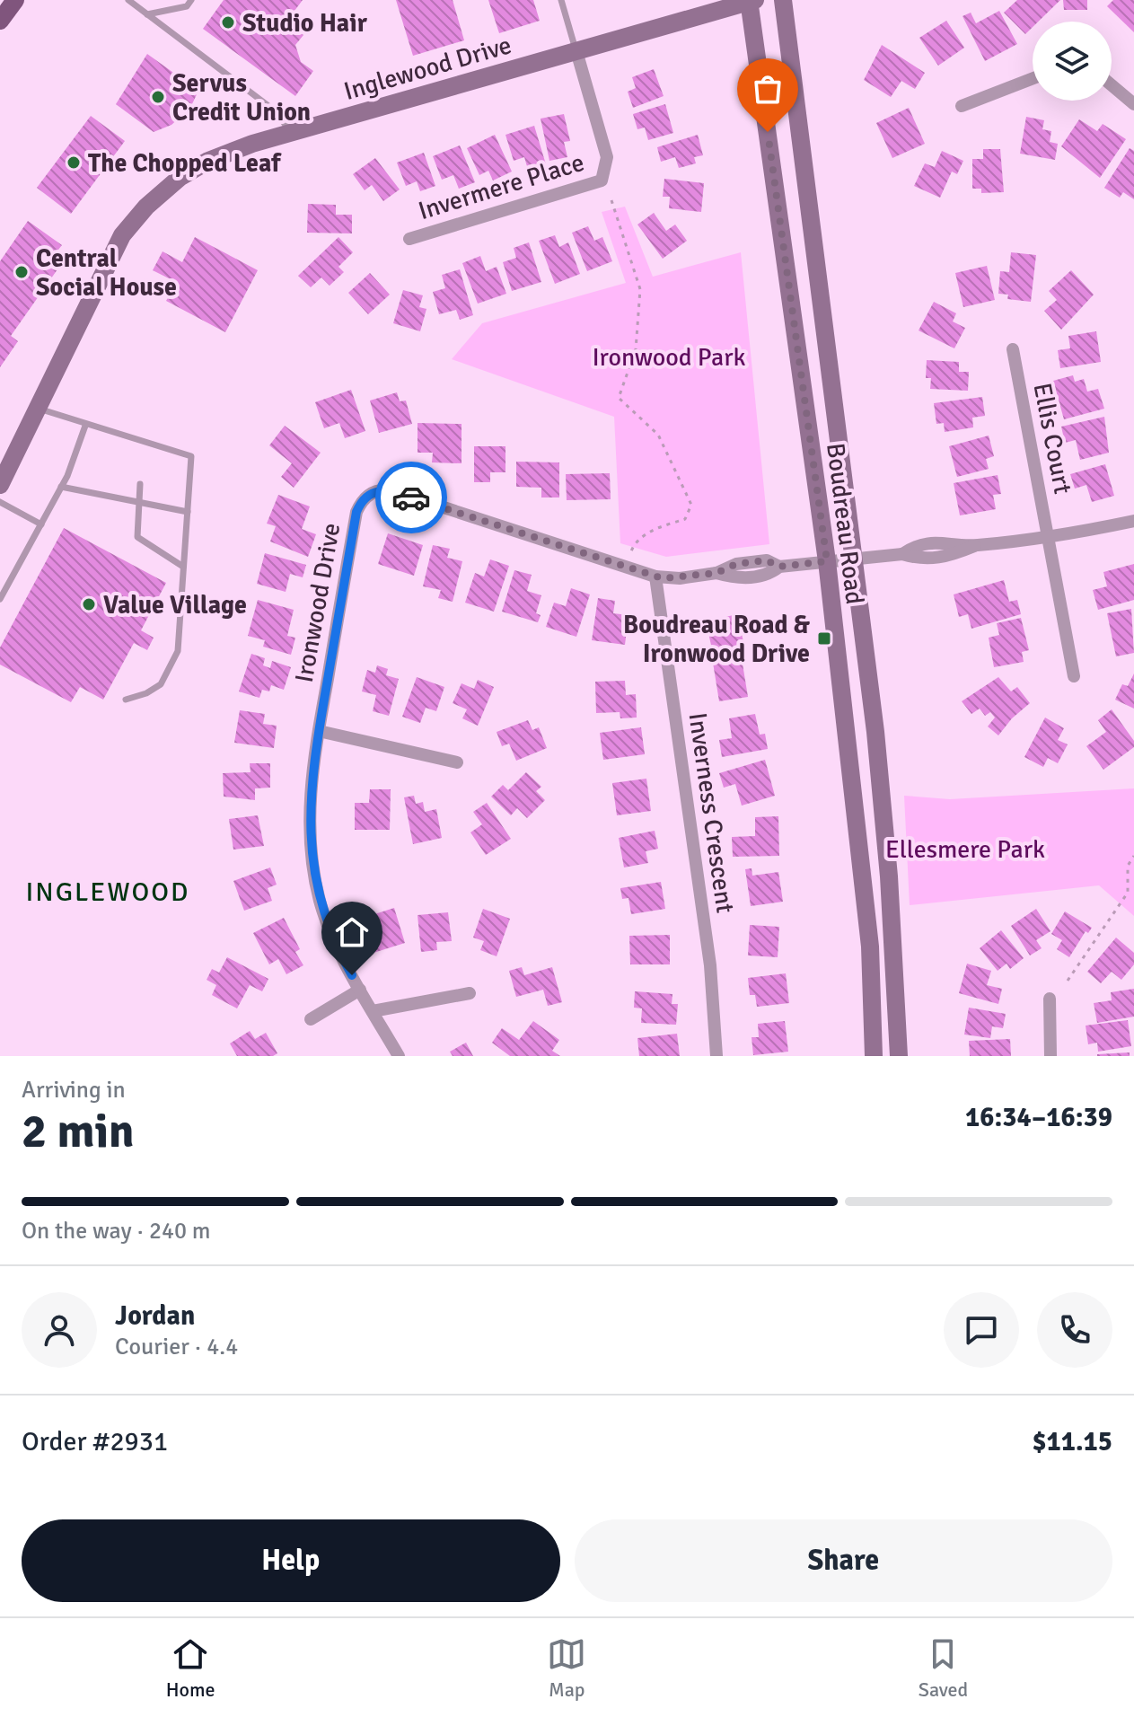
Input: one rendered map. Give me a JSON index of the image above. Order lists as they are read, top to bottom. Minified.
{"streets":{"main road":["Inglewood Drive","Boudreau Road"],"street":["Invermere Place","Ellis Court","Ironwood Drive","Inverness Crescent"]},"crossings":[["Inglewood Drive","Invermere Place"],["Inglewood Drive","Boudreau Road"],["Ellis Court","Ironwood Drive"],["Boudreau Road","Ironwood Drive"],["Ironwood Drive","Inverness Crescent"]],"districts":["INGLEWOOD"],"parks":["Ironwood Park","Ellesmere Park"],"places":{"other":["Studio Hair","Servus Credit Union","The Chopped Leaf","Central Social House","Value Village"],"transit":["Boudreau Road & Ironwood Drive"]},"page":{"heading":["2 min","Arriving in","16:34–16:39"],"panel":["Jordan","Courier · 4.4","Order #2931","$11.15"],"bar":"On the way · 240 m","buttons":["Help","Share"],"tabs":["Home","Map","Saved"]}}
